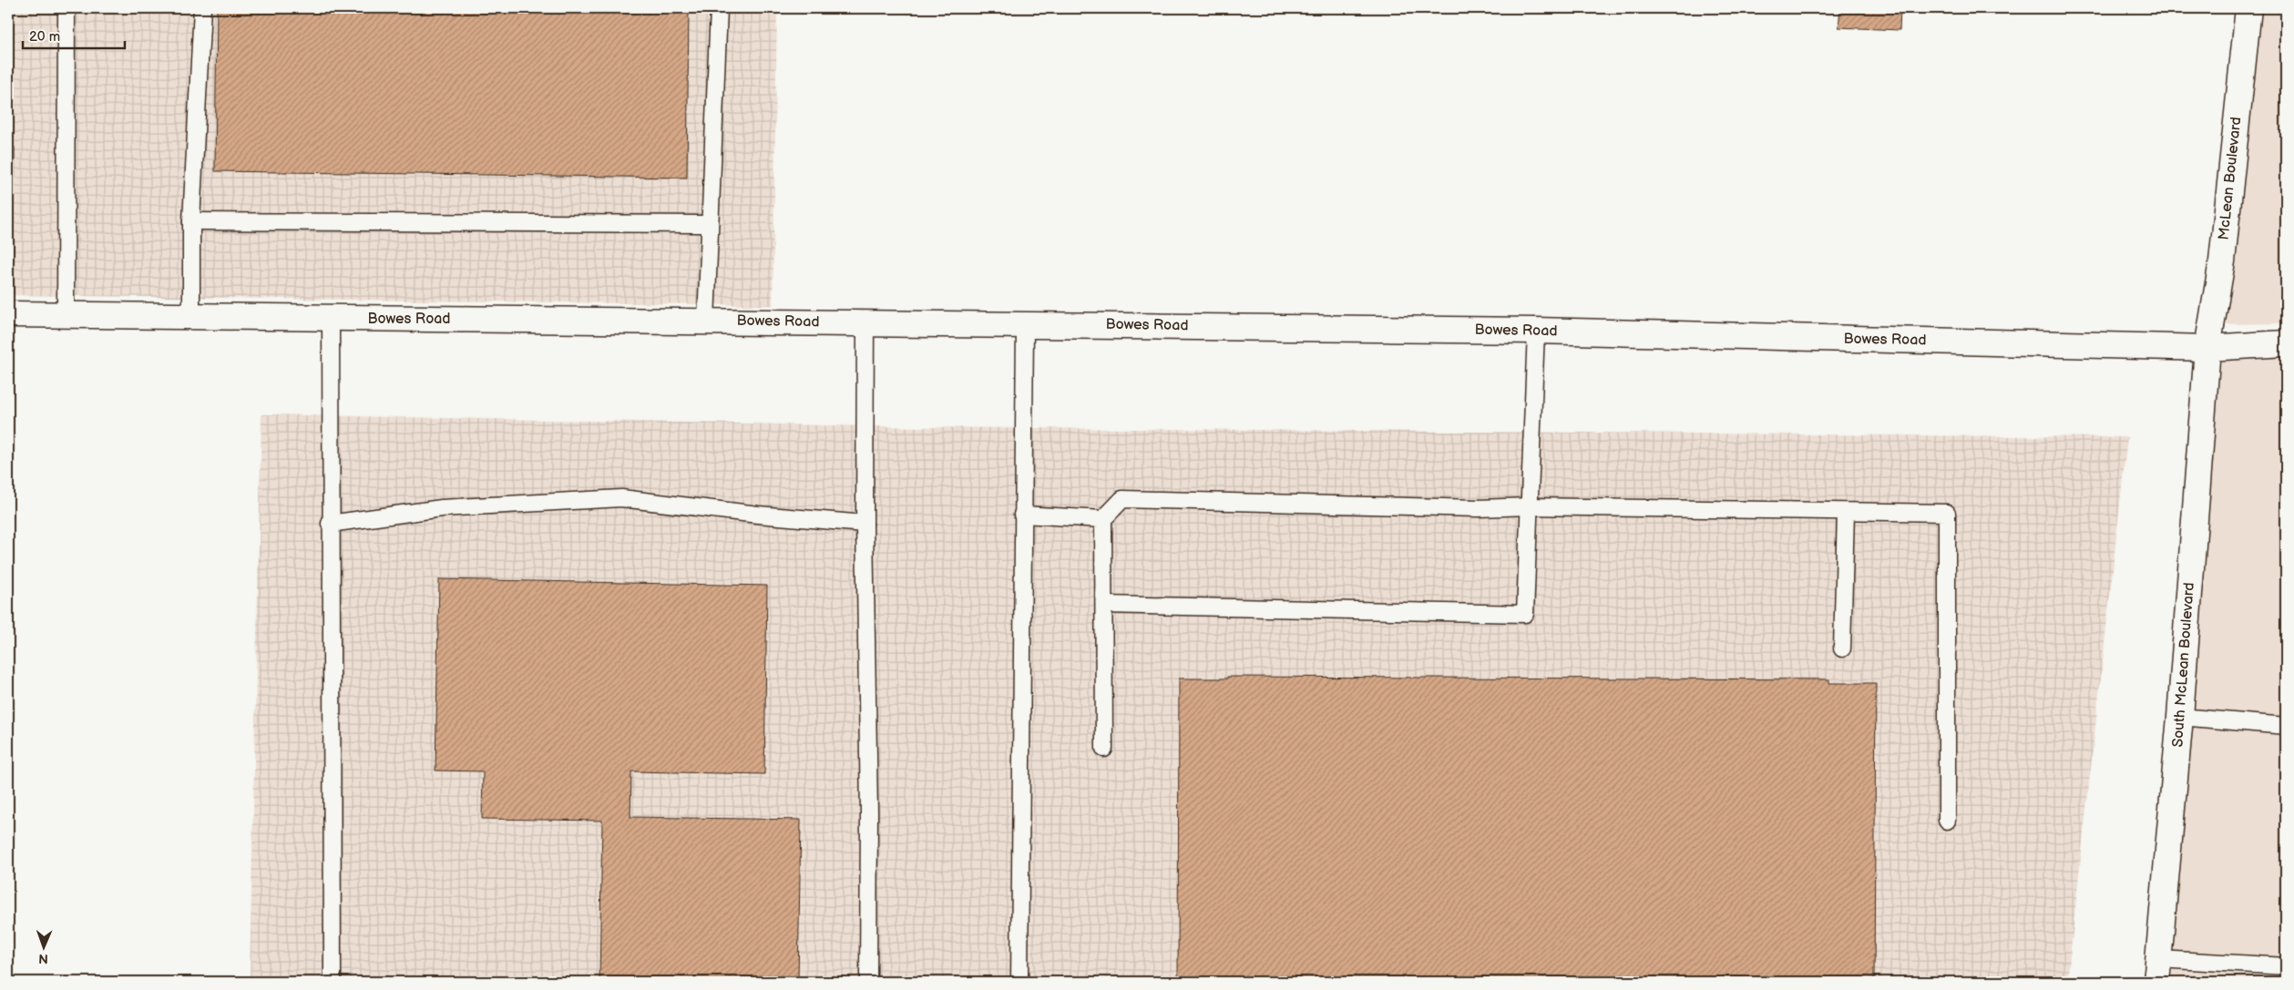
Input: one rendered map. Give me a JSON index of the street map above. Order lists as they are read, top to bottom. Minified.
{"streets":{"main road":["McLean Boulevard","Bowes Road","South McLean Boulevard"]},"crossings":[["McLean Boulevard","Bowes Road"],["McLean Boulevard","South McLean Boulevard"],["Bowes Road","South McLean Boulevard"]],"scale_bar":"20 m","north":"bottom"}
